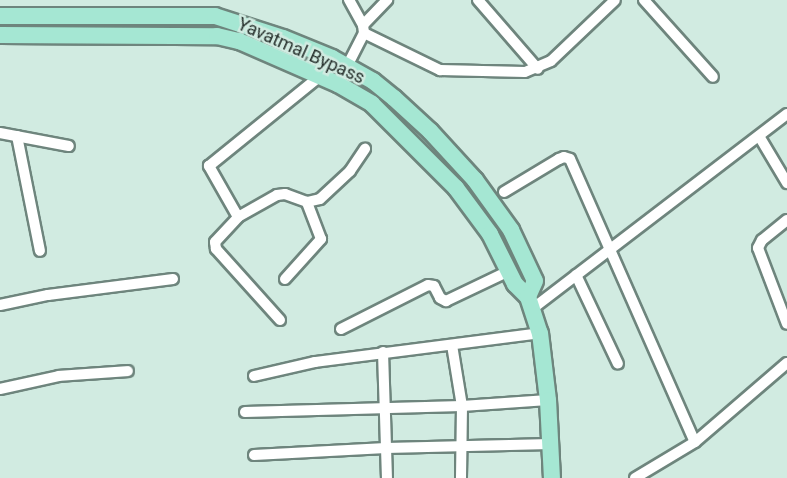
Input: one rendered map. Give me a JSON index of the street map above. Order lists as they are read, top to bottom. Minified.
{"streets":{"main road":["Yavatmal Bypass"]}}
